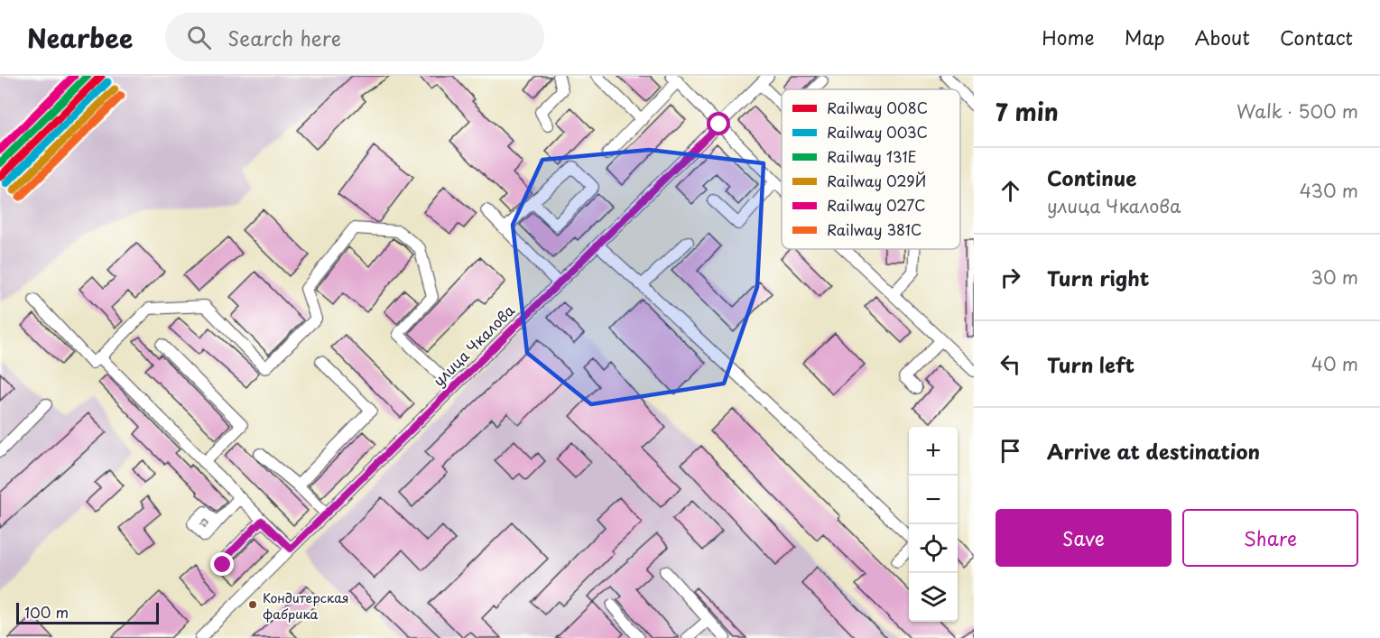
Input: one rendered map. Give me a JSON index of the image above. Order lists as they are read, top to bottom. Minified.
{"streets":{"street":["улица Чкалова"]},"places":["Кондитерская фабрика"],"lines":["rail line 008С","rail line 131Е","rail line 027С","rail line 003С","rail line 029Й","rail line 381С"],"legend":["Railway 008С","Railway 003С","Railway 131Е","Railway 029Й","Railway 027С","Railway 381С"],"scale_bar":"100 m","page":{"header":"Nearbee","search":"Search here","nav":["Home","Map","About","Contact"],"heading":["7 min","Walk · 500 m"],"list":[["Continue","улица Чкалова","430 m"],["Turn right","30 m"],["Turn left","40 m"],"Arrive at destination"],"map_buttons":["+","−"],"buttons":["Save","Share"],"scale":"100 m"}}
